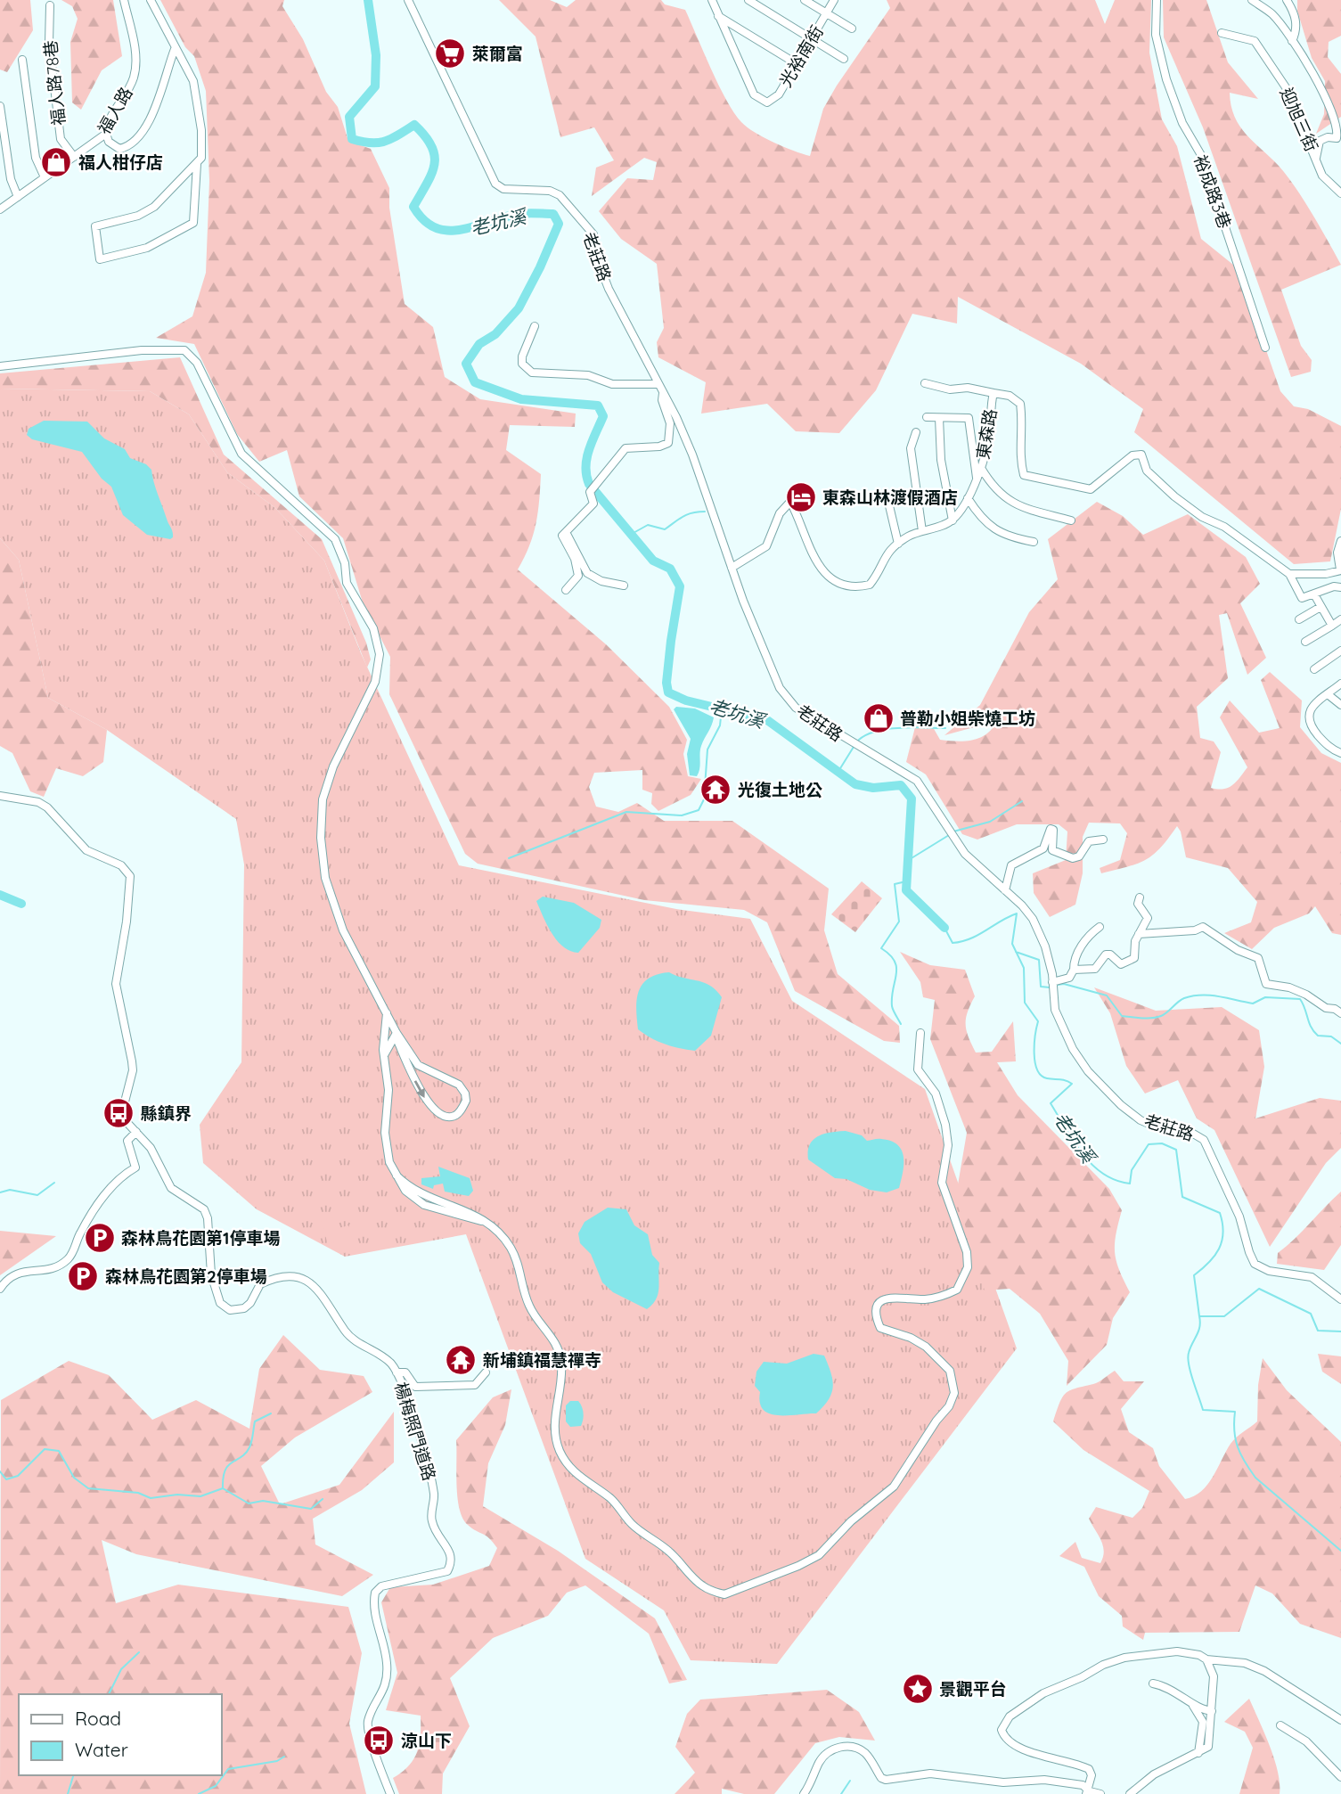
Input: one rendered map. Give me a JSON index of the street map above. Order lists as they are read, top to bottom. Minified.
{"streets":{"street":["光裕南街","福人路78巷","福人路","迎旭三街","裕成路3巷","老莊路","東森路","楊梅照門道路"]},"crossings":[["福人路78巷","福人路"]],"water":["老坑溪"],"places":{"supermarket":["萊爾富"],"shop":["福人柑仔店","普勒小姐柴燒工坊"],"hotel":["東森山林渡假酒店"],"temple":["光復土地公","新埔鎮福慧禪寺"],"bus stop":["縣鎮界","涼山下"],"parking":["森林鳥花園第1停車場","森林鳥花園第2停車場"],"place":["景觀平台"]},"legend":["Road","Water"]}
